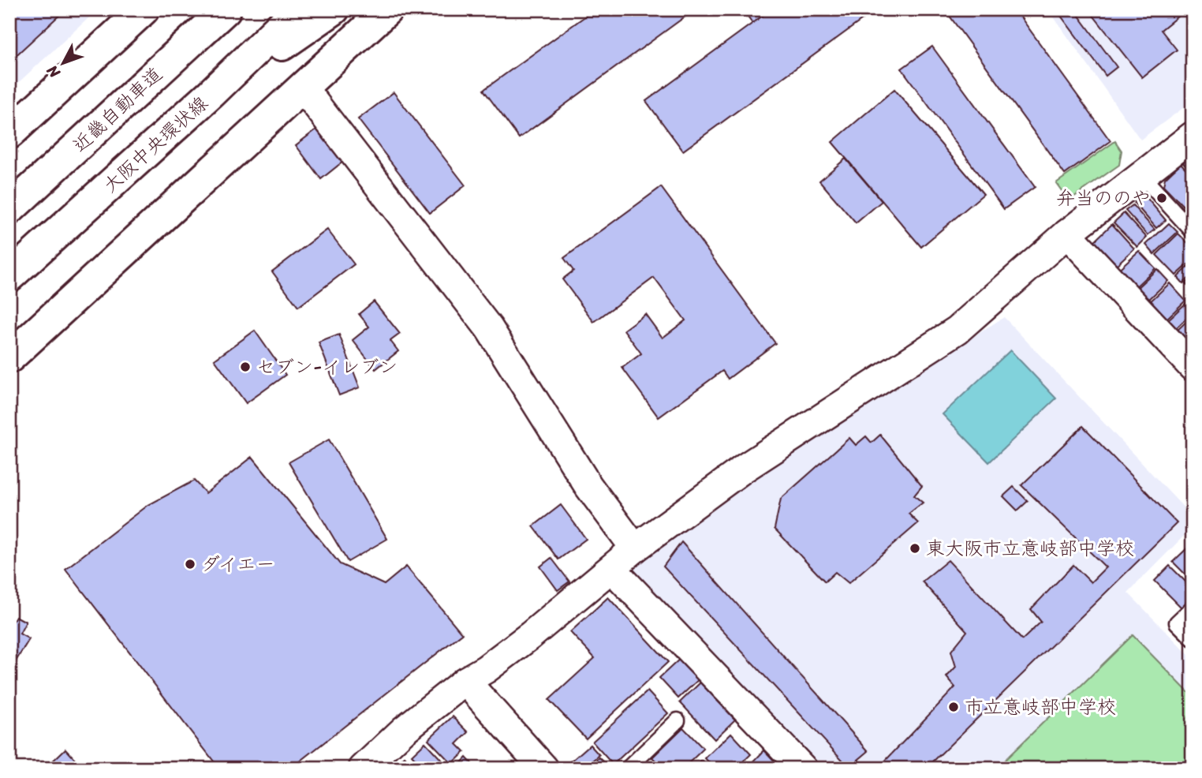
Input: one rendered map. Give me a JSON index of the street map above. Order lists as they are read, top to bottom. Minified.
{"streets":{"main road":["近畿自動車道","大阪中央環状線"]},"places":["弁当ののや","セブン-イレブン","東大阪市立意岐部中学校","ダイエー","市立意岐部中学校"],"north":"bottom left"}
